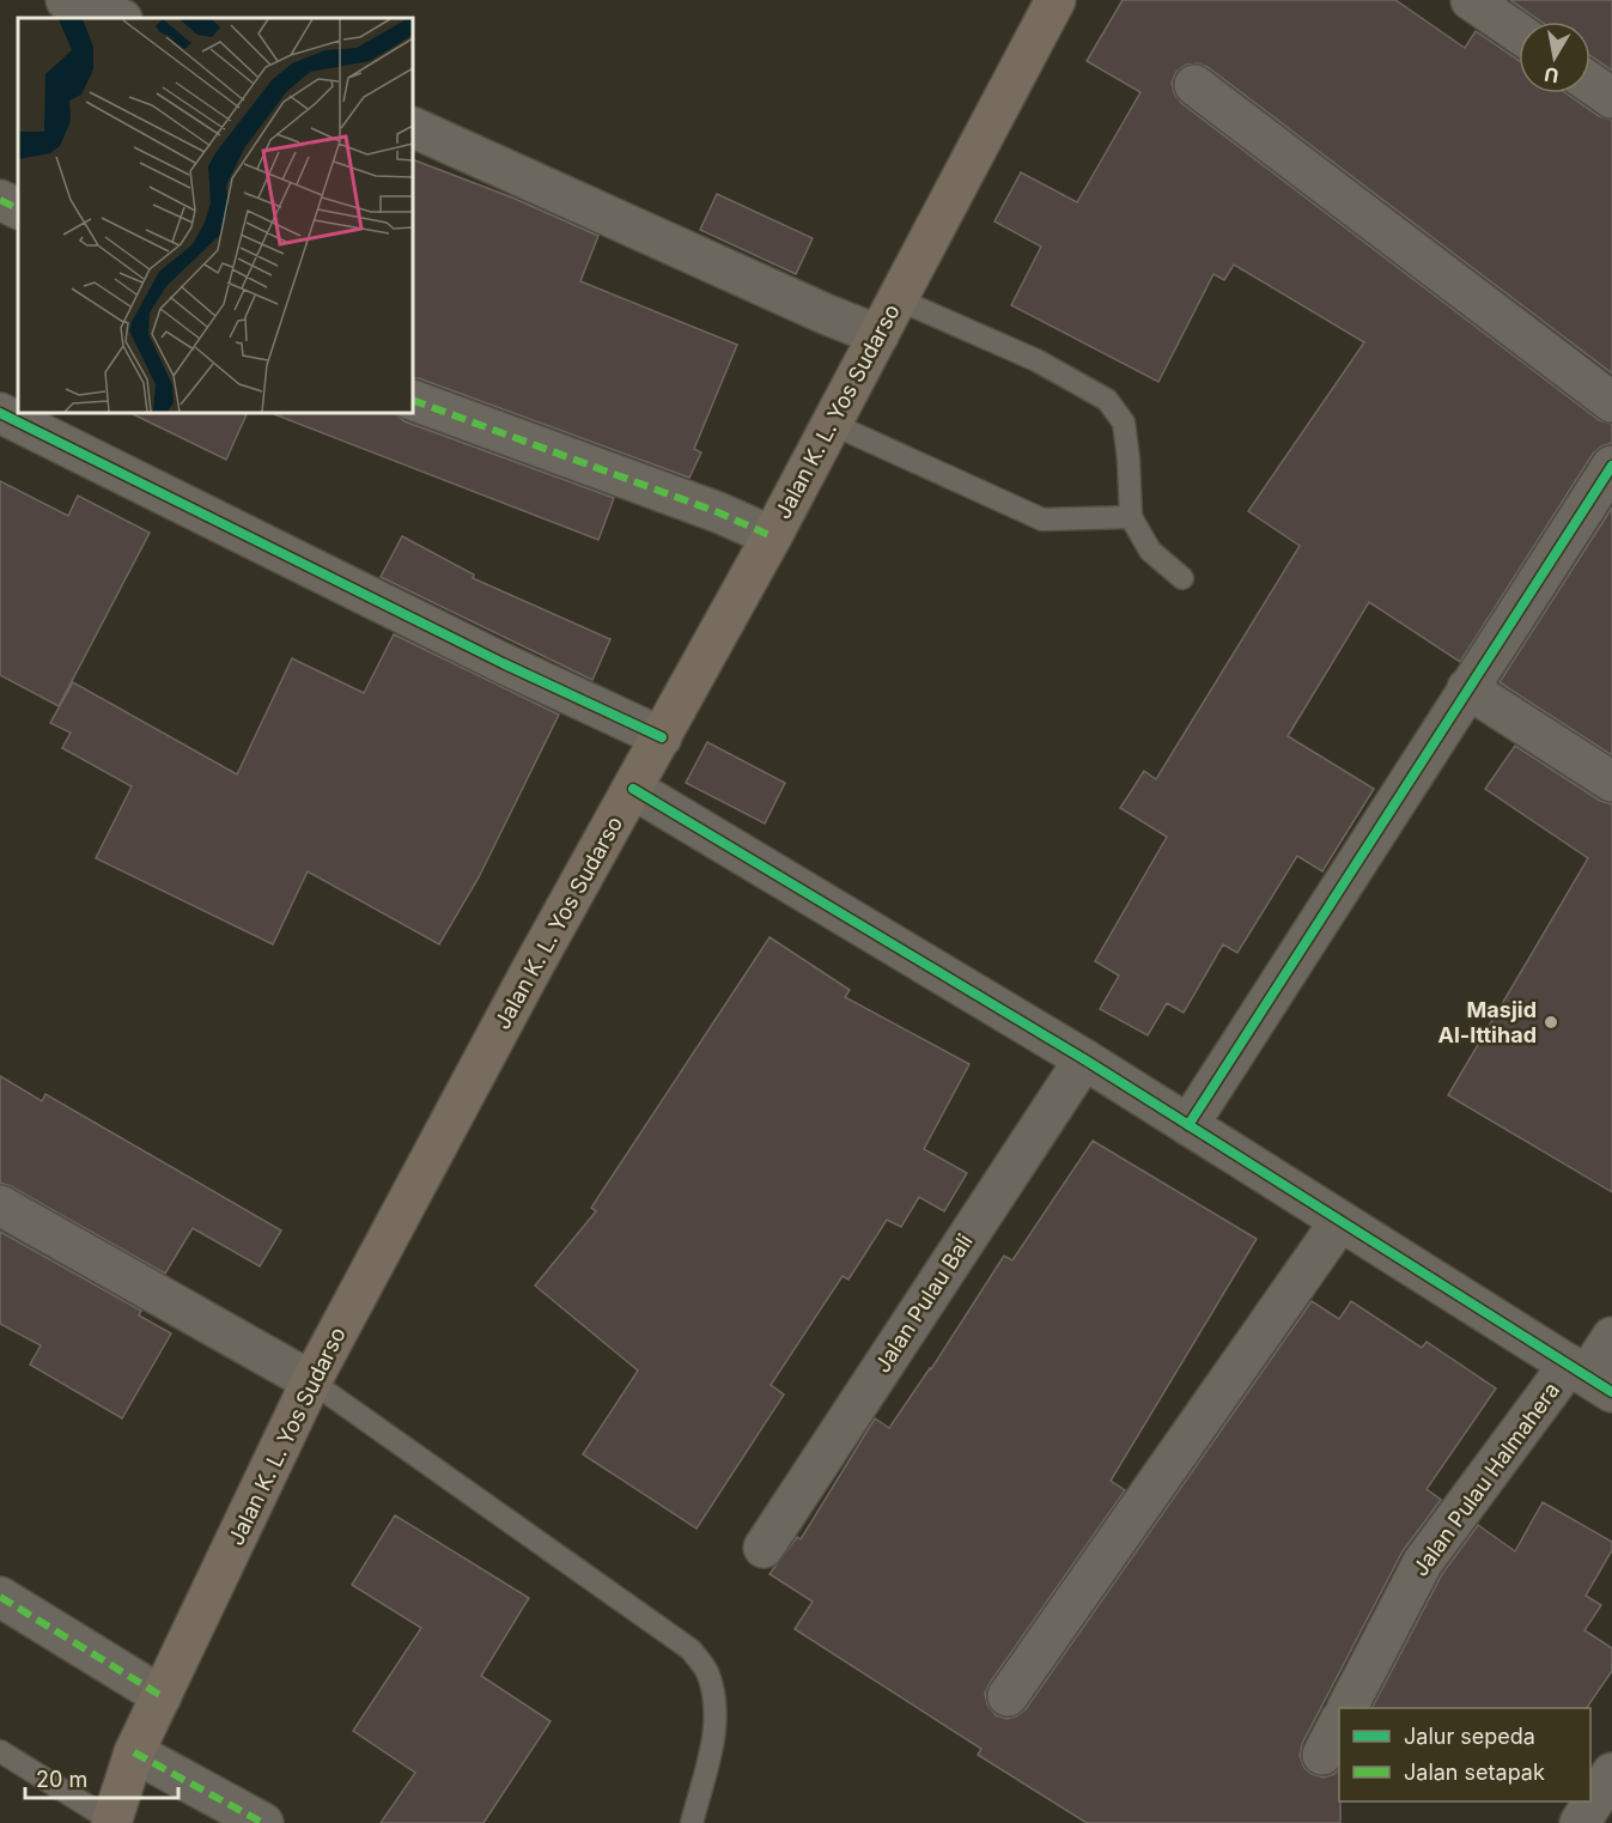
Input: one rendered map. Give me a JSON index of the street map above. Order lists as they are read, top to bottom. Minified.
{"streets":{"highway":["Jalan K. L. Yos Sudarso"],"street":["Jalan Pulau Bali","Jalan Pulau Halmahera"]},"places":["Masjid Al-Ittihad"],"legend":["Jalur sepeda","Jalan setapak"],"scale_bar":"20 m","north":"bottom"}
